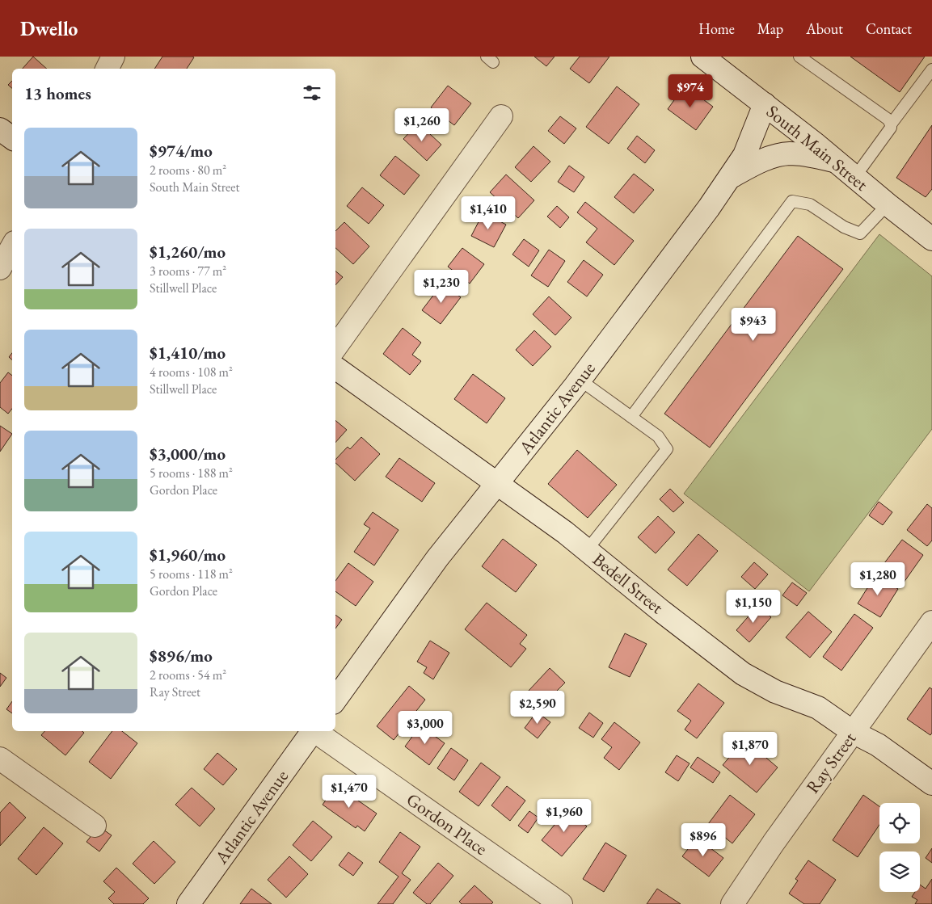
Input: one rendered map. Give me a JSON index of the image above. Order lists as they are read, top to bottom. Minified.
{"streets":{"street":["South Main Street","Atlantic Avenue","Bedell Street","Ray Street","Gordon Place"]},"crossings":[["South Main Street","Atlantic Avenue"],["Atlantic Avenue","Bedell Street"],["Bedell Street","Ray Street"]],"page":{"header":"Dwello","nav":["Home","Map","About","Contact"],"heading":"13 homes","price":["$974","$1,260","$1,410","$1,230","$943","$1,280","$1,150","$2,590","$3,000","$1,870","$1,470","$1,960","$896"],"list":[{"name":"$974/mo","note":"2 rooms · 80 m² · South Main Street"},{"name":"$1,260/mo","note":"3 rooms · 77 m² · Stillwell Place"},{"name":"$1,410/mo","note":"4 rooms · 108 m² · Stillwell Place"},{"name":"$3,000/mo","note":"5 rooms · 188 m² · Gordon Place"},{"name":"$1,960/mo","note":"5 rooms · 118 m² · Gordon Place"},{"name":"$896/mo","note":"2 rooms · 54 m² · Ray Street"}]}}
